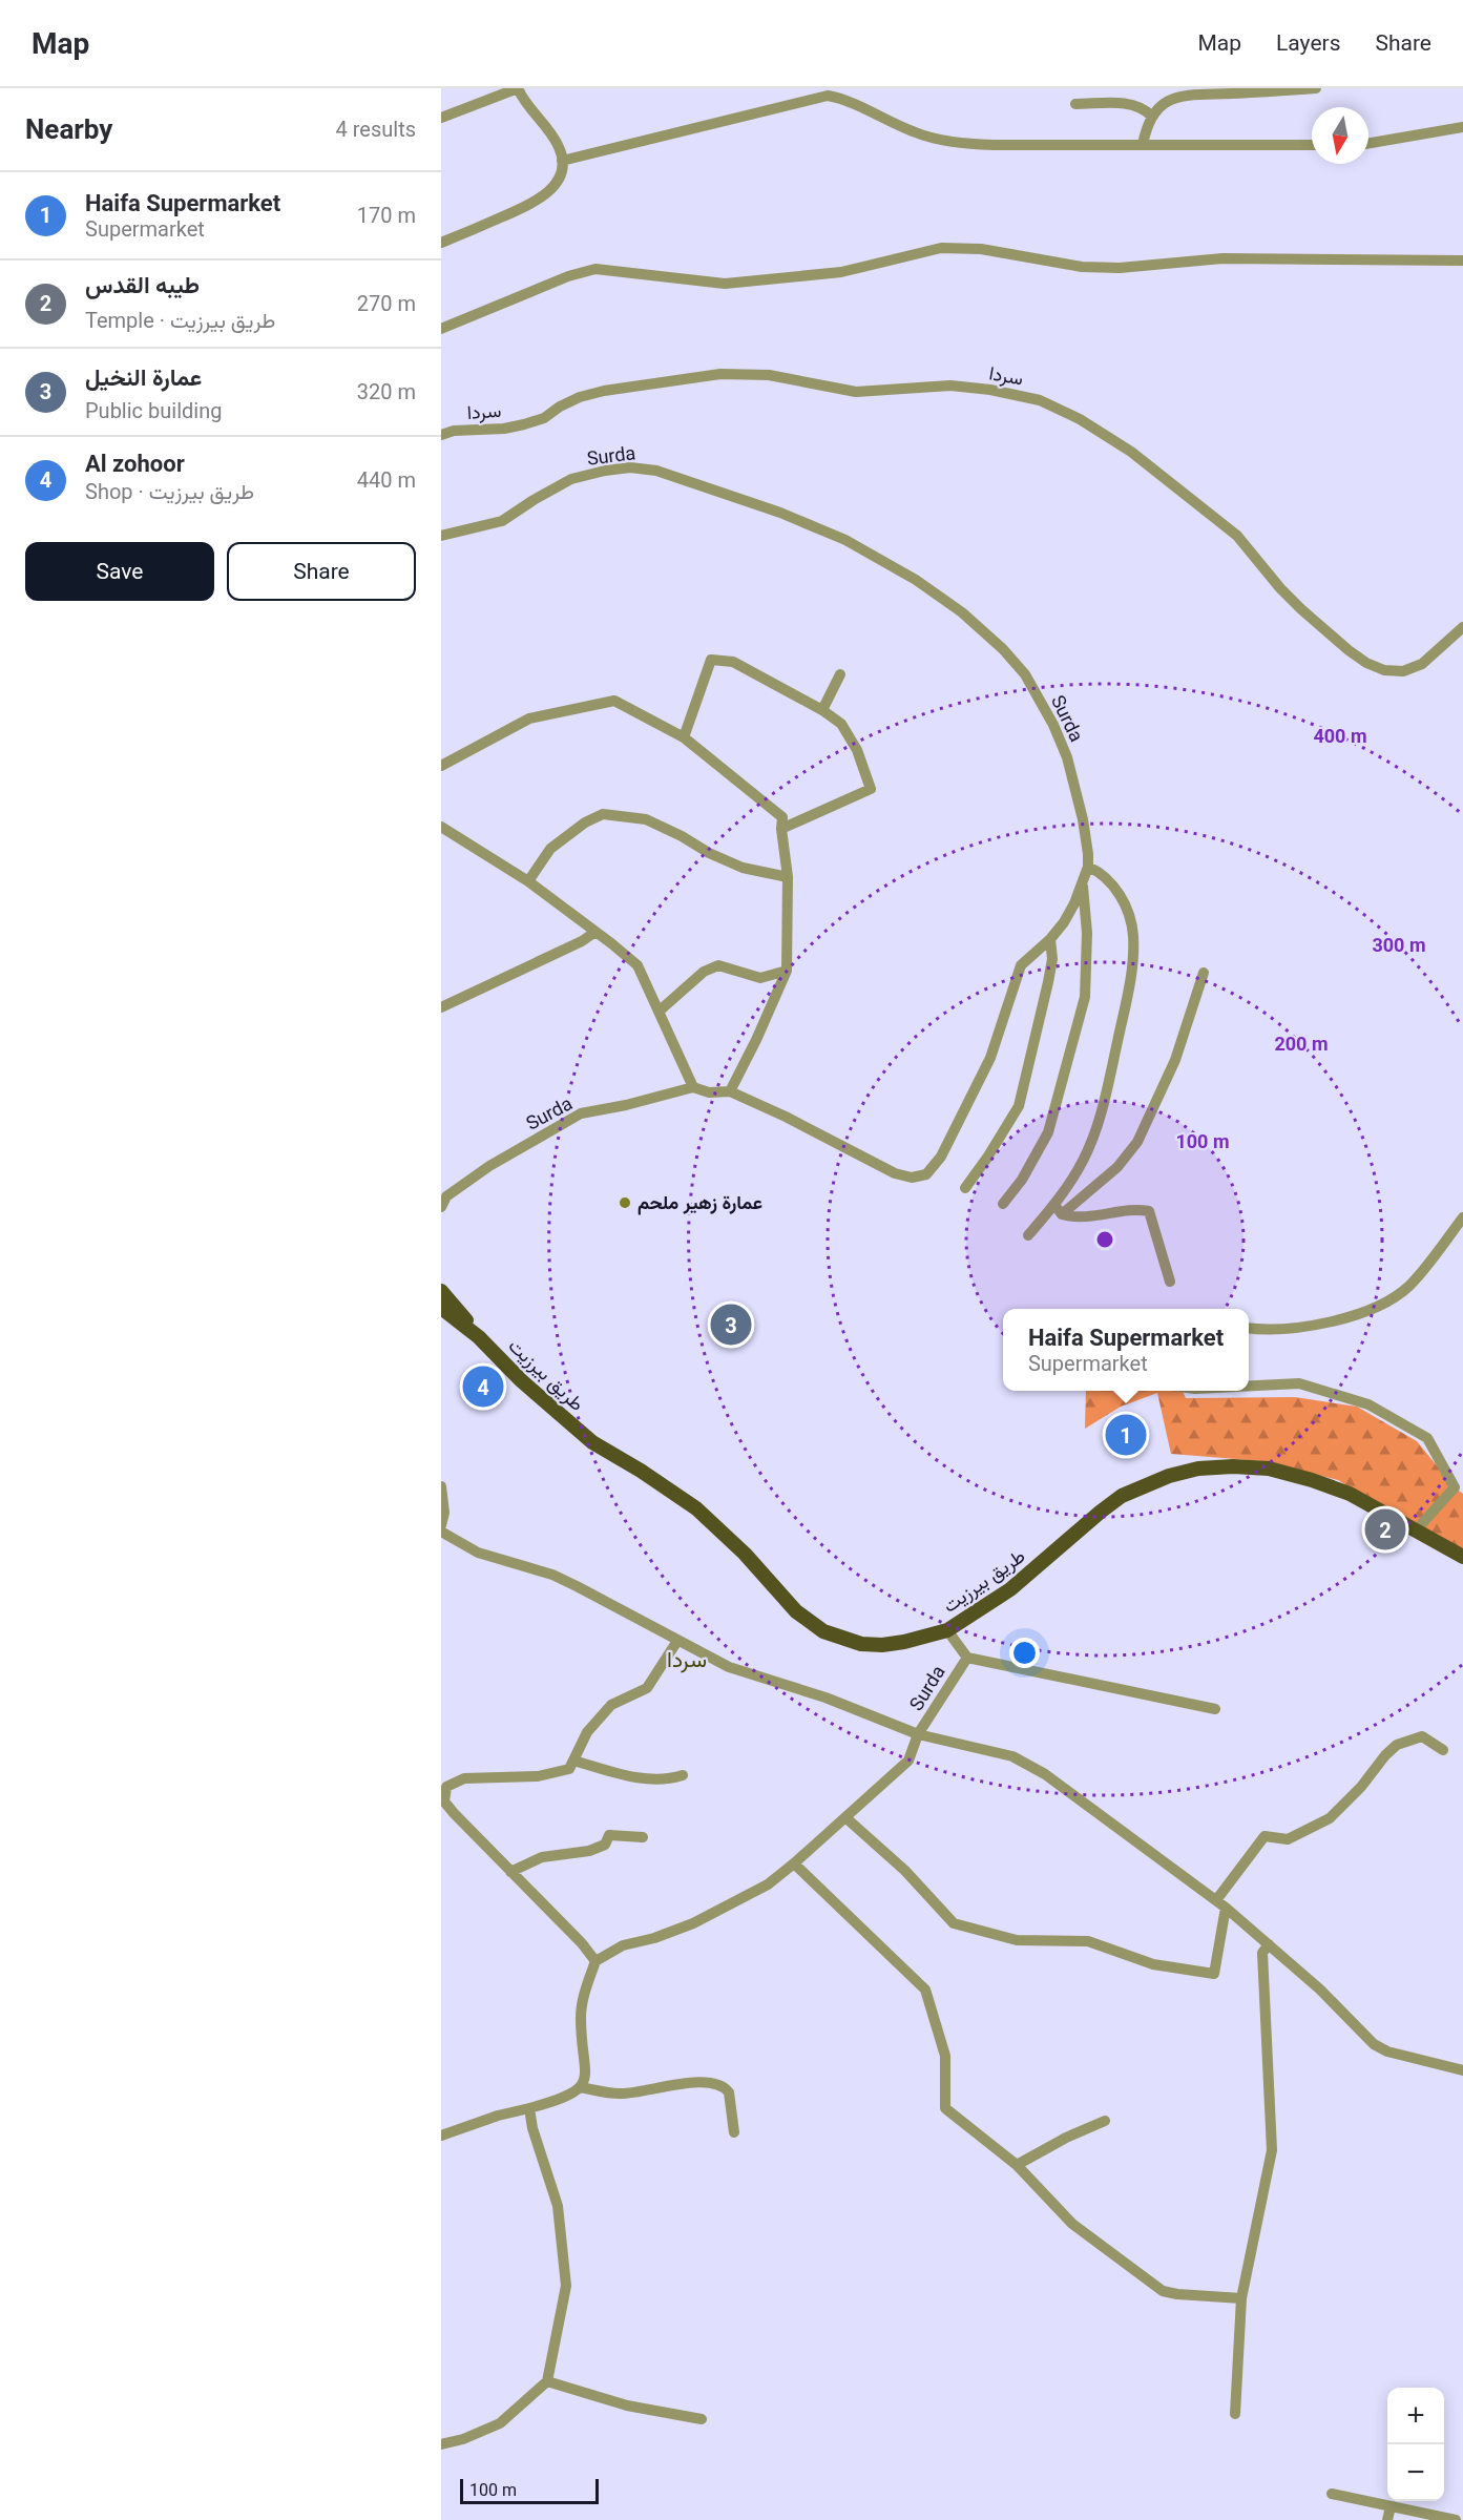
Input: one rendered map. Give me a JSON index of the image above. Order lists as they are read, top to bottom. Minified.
{"streets":{"main road":["طريق بيرزيت"],"street":["سردا","Surda"]},"crossings":[["Surda","طريق بيرزيت"]],"districts":["سردا"],"places":["عمارة زهير ملحم"],"scale_bar":"100 m","north":"bottom","page":{"header":"Map","nav":["Map","Layers","Share"],"heading":["Nearby","4 results"],"list":[{"mark":"1","name":"Haifa Supermarket","note":"Supermarket","value":"170 m"},{"mark":"2","name":"طيبه القدس","note":"Temple · طريق بيرزيت","value":"270 m"},{"mark":"3","name":"عمارة النخيل","note":"Public building","value":"320 m"},{"mark":"4","name":"Al zohoor","note":"Shop · طريق بيرزيت","value":"440 m"}],"buttons":["Save","Share"],"pins":["3","4","1","2"],"popup":["Haifa Supermarket","Supermarket"],"map_buttons":["+","−"],"scale":"100 m"},"rings":["400 m","300 m","200 m","100 m"]}
